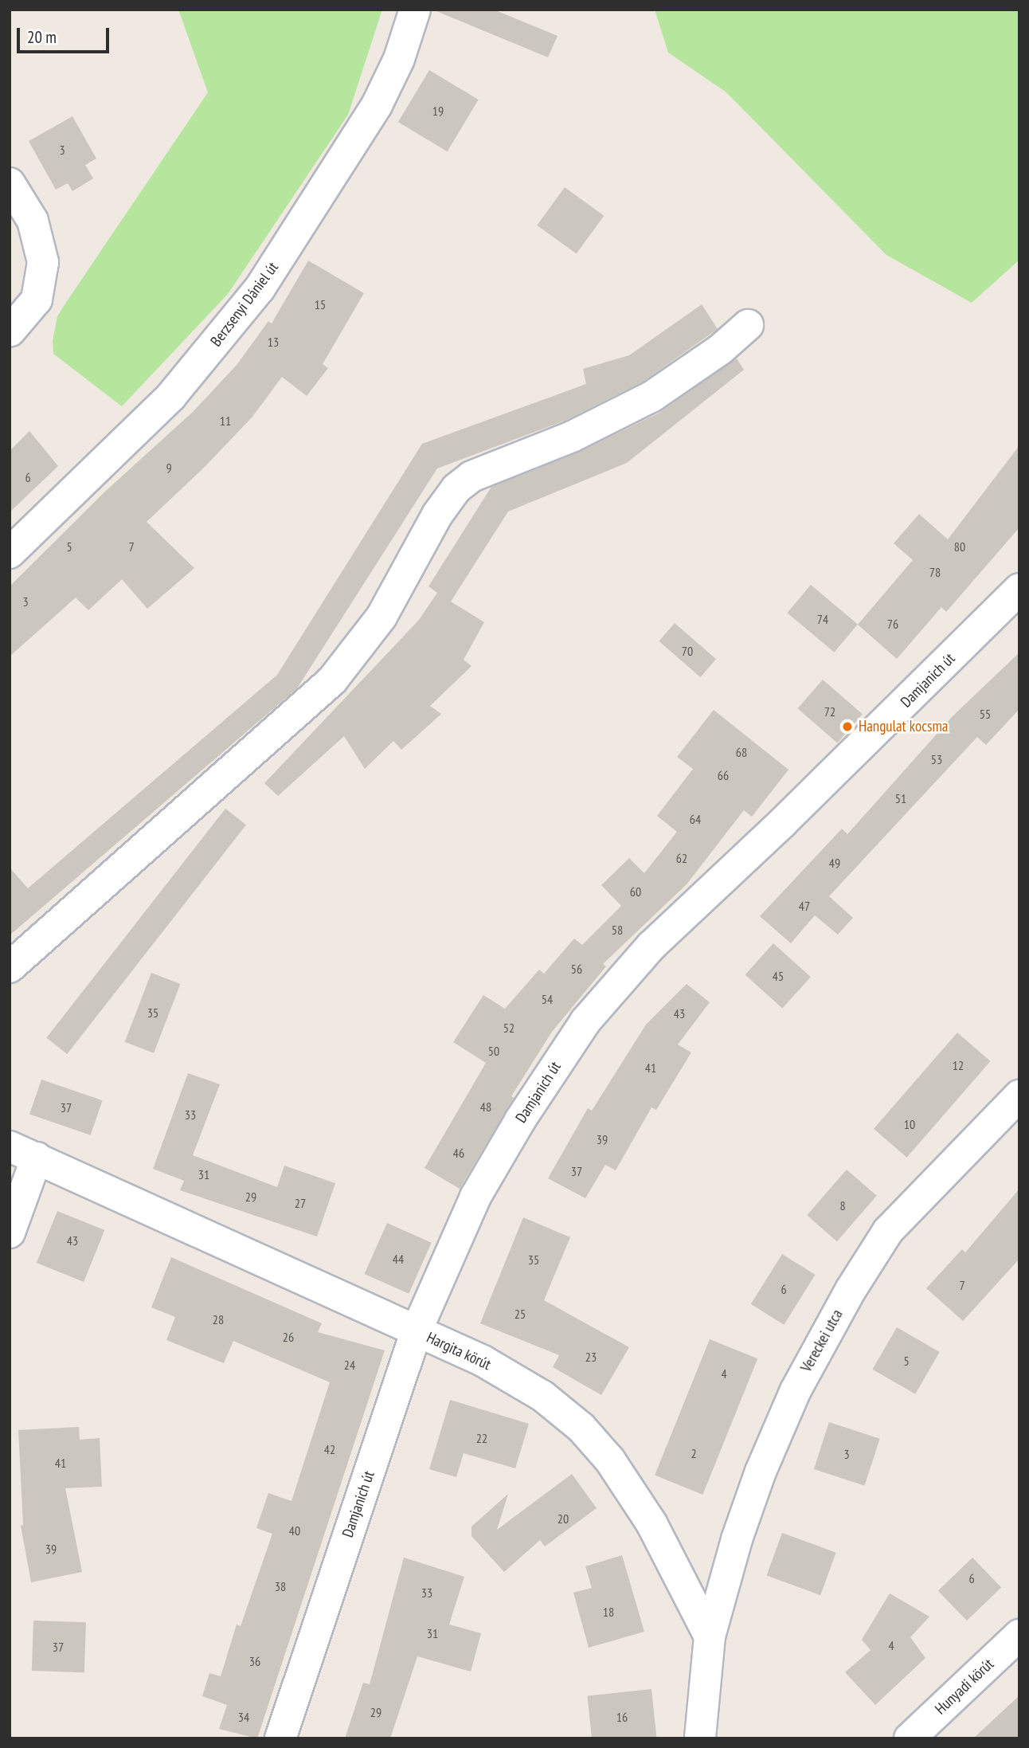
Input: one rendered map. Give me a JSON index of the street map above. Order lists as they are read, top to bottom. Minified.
{"streets":{"street":["Berzsenyi Dániel út","Damjanich út","Vereckei utca","Hargita körút","Hunyadi körút"]},"crossings":[["Damjanich út","Hargita körút"],["Vereckei utca","Hargita körút"]],"places":["Hangulat kocsma"],"house_numbers":["19","3","15","13","11","9","6","5","7","80","78","3","74","76","70","72","55","68","53","66","51","64","62","49","60","47","58","56","45","54","35","43","52","50","12","41","48","37","33","10","39","46","37","31","29","27","8","43","44","35","7","6","25","28","26","23","5","24","4","22","42","2","3","41","20","40","39","6","38","33","18","31","4","37","36","29","34","16"],"scale_bar":"20 m"}
